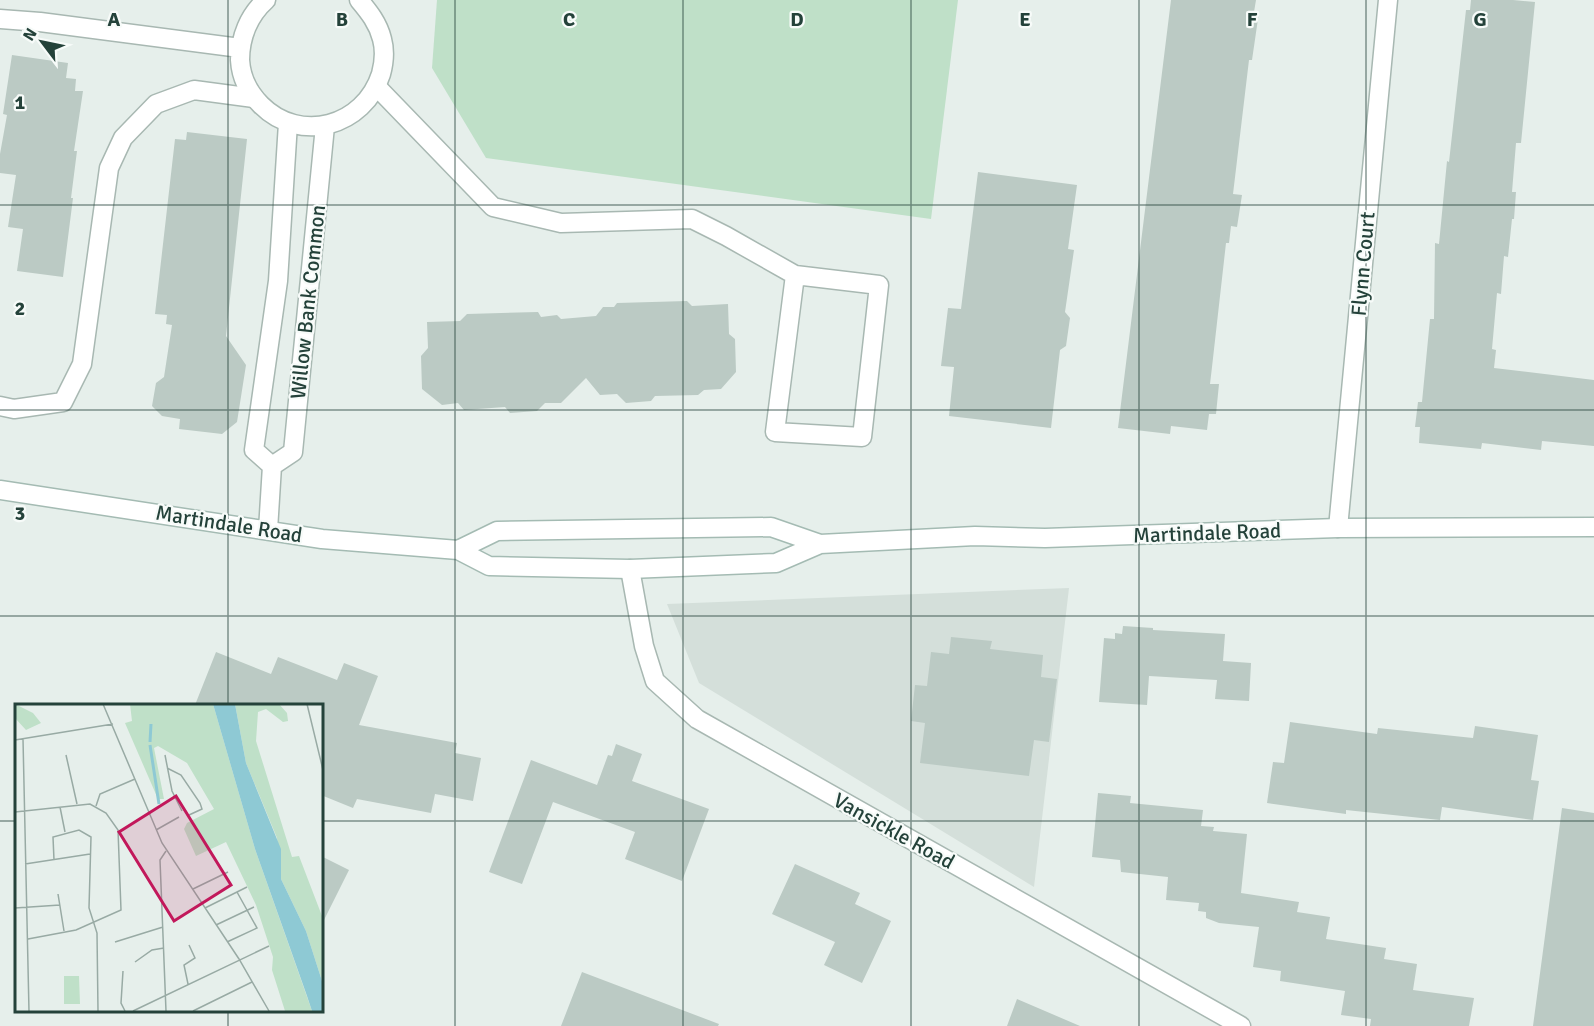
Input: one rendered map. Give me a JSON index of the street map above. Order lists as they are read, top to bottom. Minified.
{"streets":{"street":["Flynn Court","Willow Bank Common","Martindale Road","Vansickle Road"]},"crossings":[["Flynn Court","Martindale Road"],["Martindale Road","Vansickle Road"]],"north":"top left","grid":{"columns":["A","B","C","D","E","F","G"],"rows":["1","2","3"]}}
